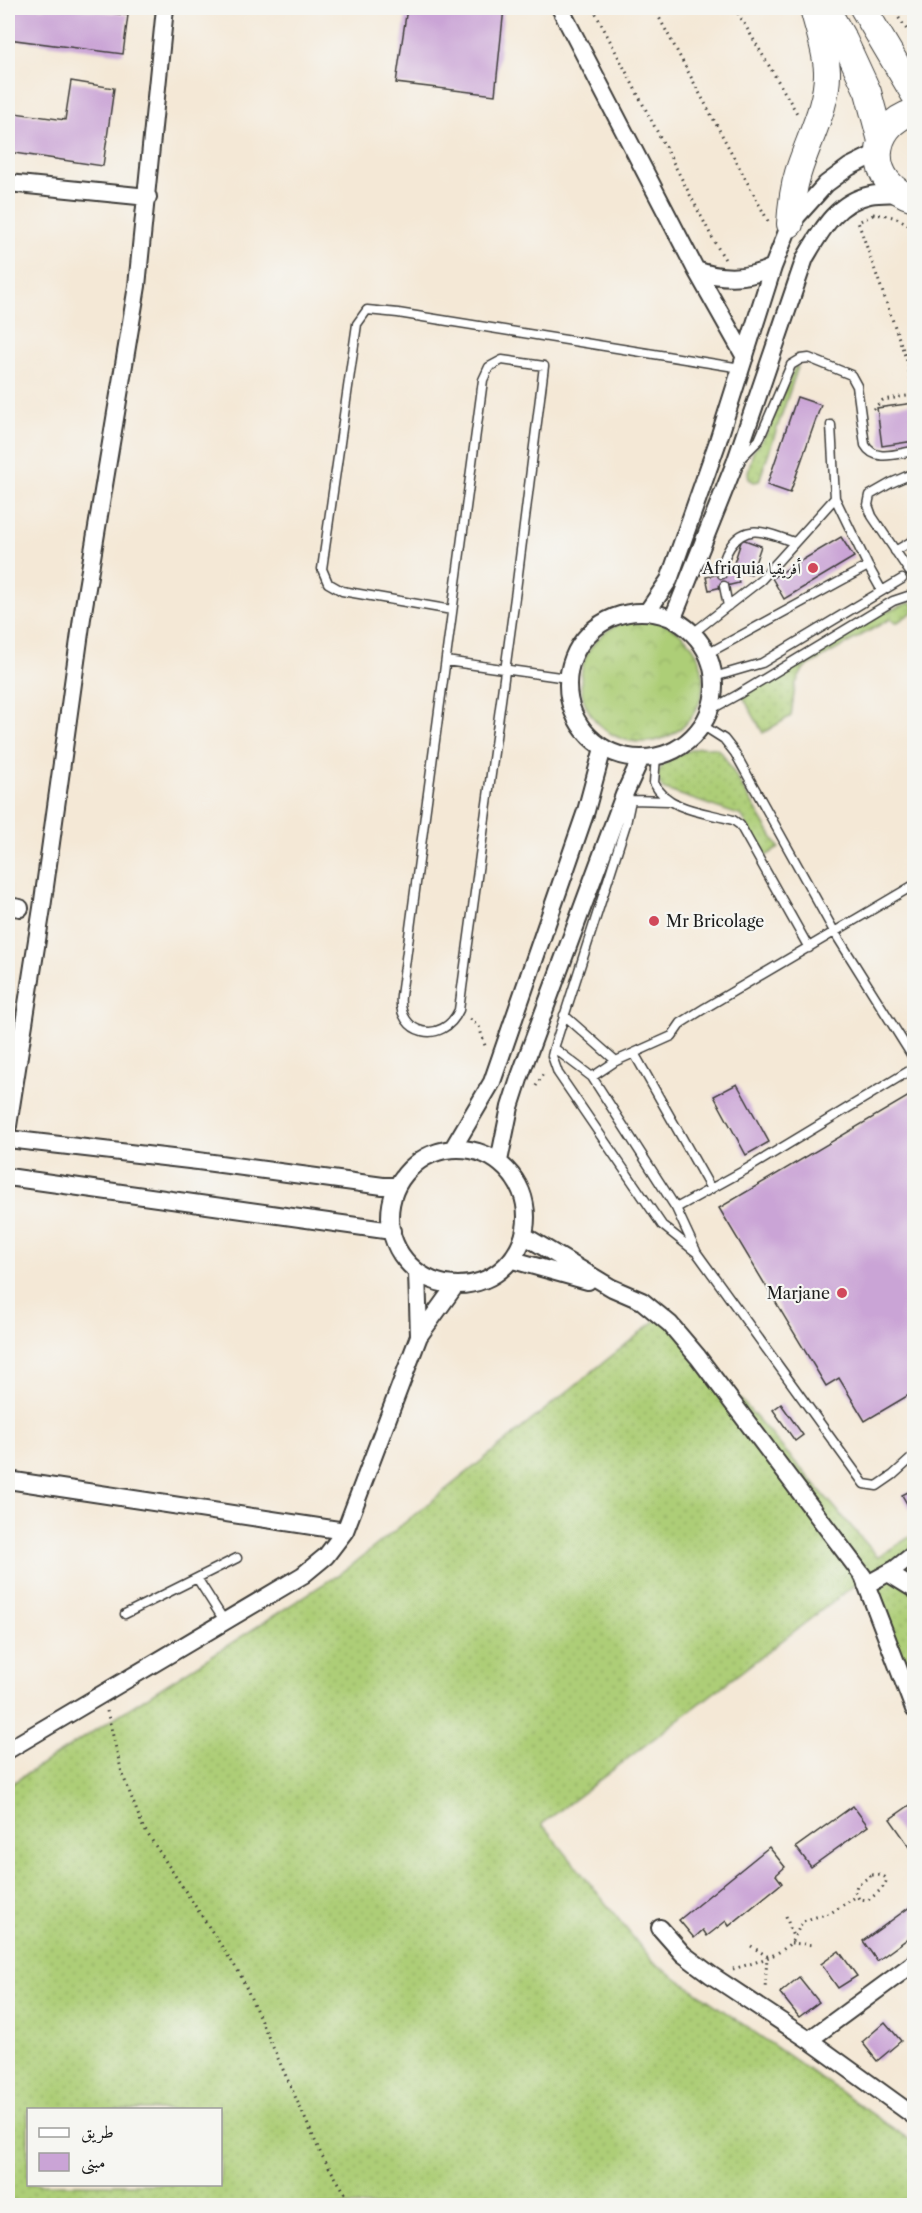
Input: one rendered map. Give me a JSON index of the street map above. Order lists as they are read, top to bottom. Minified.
{"places":["Afriquia أفريقيا","Mr Bricolage","Marjane"],"legend":["طريق","مبنى"]}
